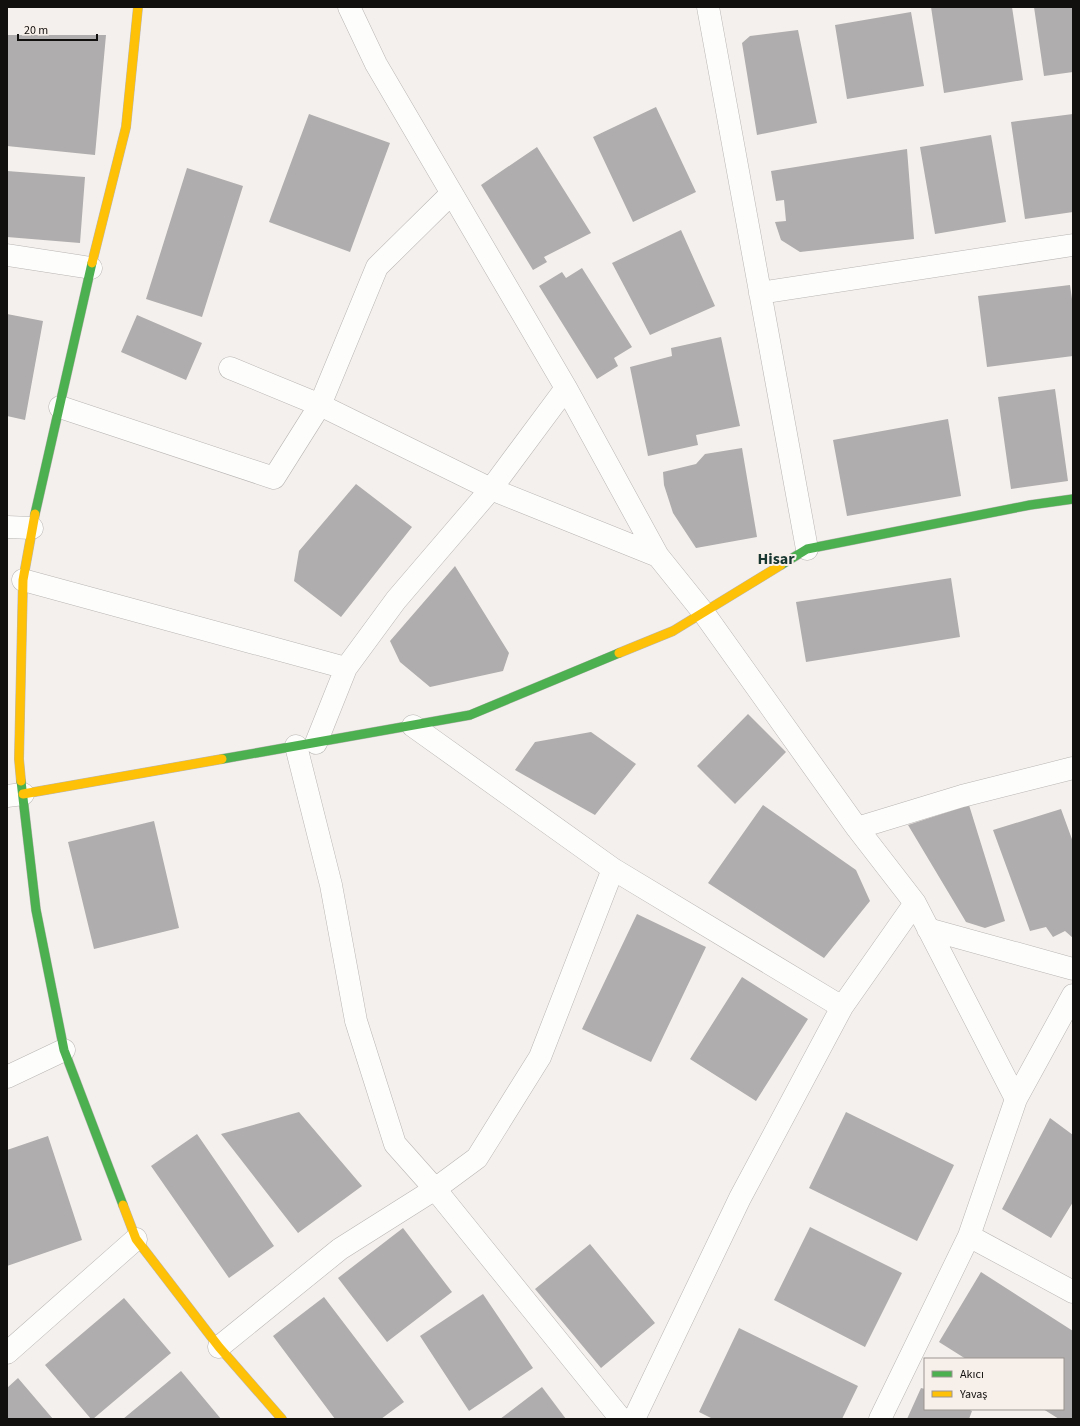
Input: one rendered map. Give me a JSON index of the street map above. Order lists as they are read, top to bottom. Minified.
{"districts":["Hisar"],"legend":["Akıcı","Yavaş"],"scale_bar":"20 m"}
